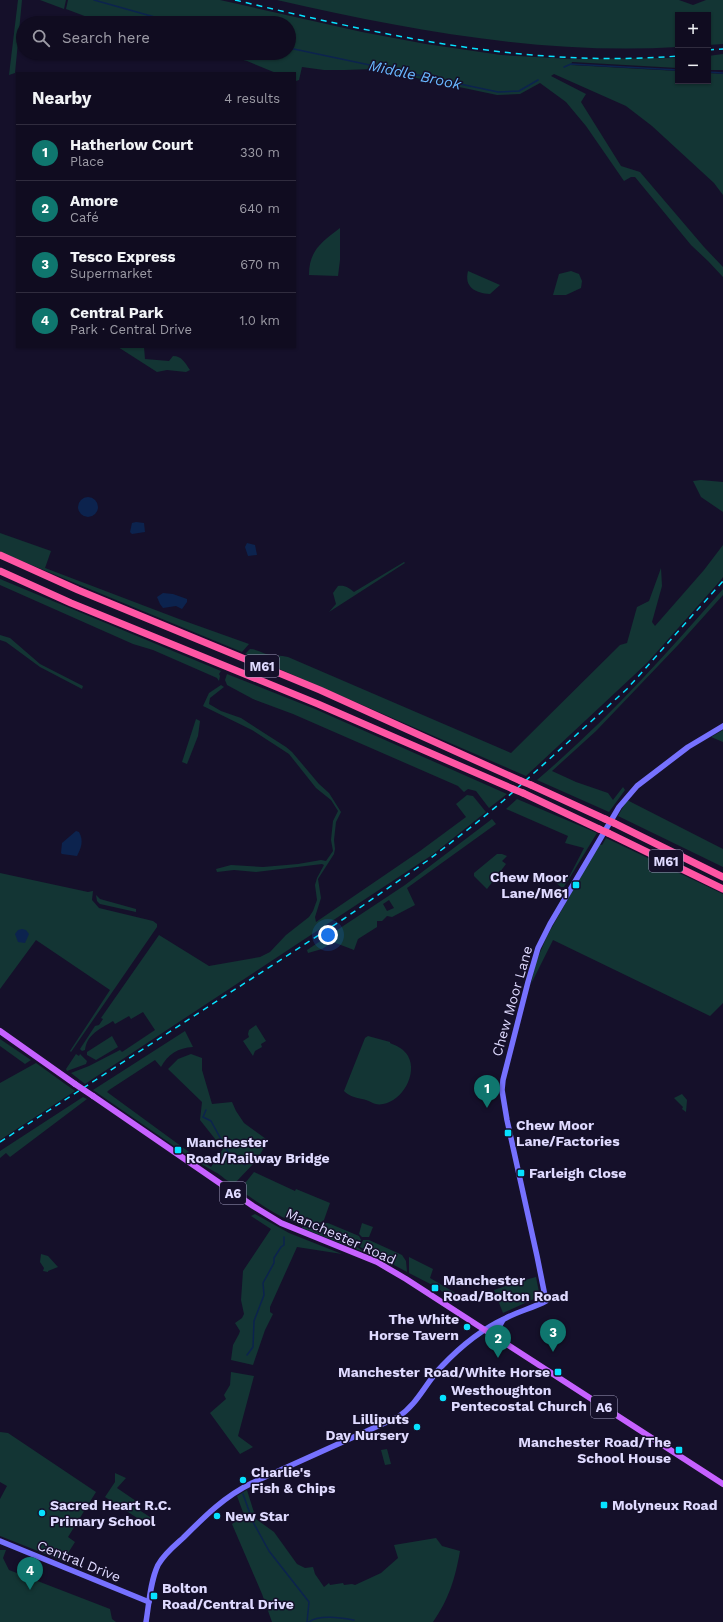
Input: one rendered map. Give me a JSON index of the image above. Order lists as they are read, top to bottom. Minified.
{"streets":{"highway":["M61"],"main road":["A6","Manchester Road"],"street":["Chew Moor Lane","Central Drive"]},"water":["Middle Brook"],"places":{"transit":["Chew Moor Lane/M61","Chew Moor Lane/Factories","Manchester Road/Railway Bridge","Farleigh Close","Manchester Road/Bolton Road","Manchester Road/White Horse","Manchester Road/The School House","Molyneux Road","Bolton Road/Central Drive"],"other":["The White Horse Tavern","Westhoughton Pentecostal Church","Lilliputs Day Nursery","Charlie's Fish & Chips","Sacred Heart R.C. Primary School","New Star"]},"page":{"map_buttons":["+","−"],"search":"Search here","heading":["Nearby","4 results"],"list":[{"mark":"1","name":"Hatherlow Court","note":"Place","value":"330 m"},{"mark":"2","name":"Amore","note":"Café","value":"640 m"},{"mark":"3","name":"Tesco Express","note":"Supermarket","value":"670 m"},{"mark":"4","name":"Central Park","note":"Park · Central Drive","value":"1.0 km"}],"pins":["1","3","2","4"]}}
